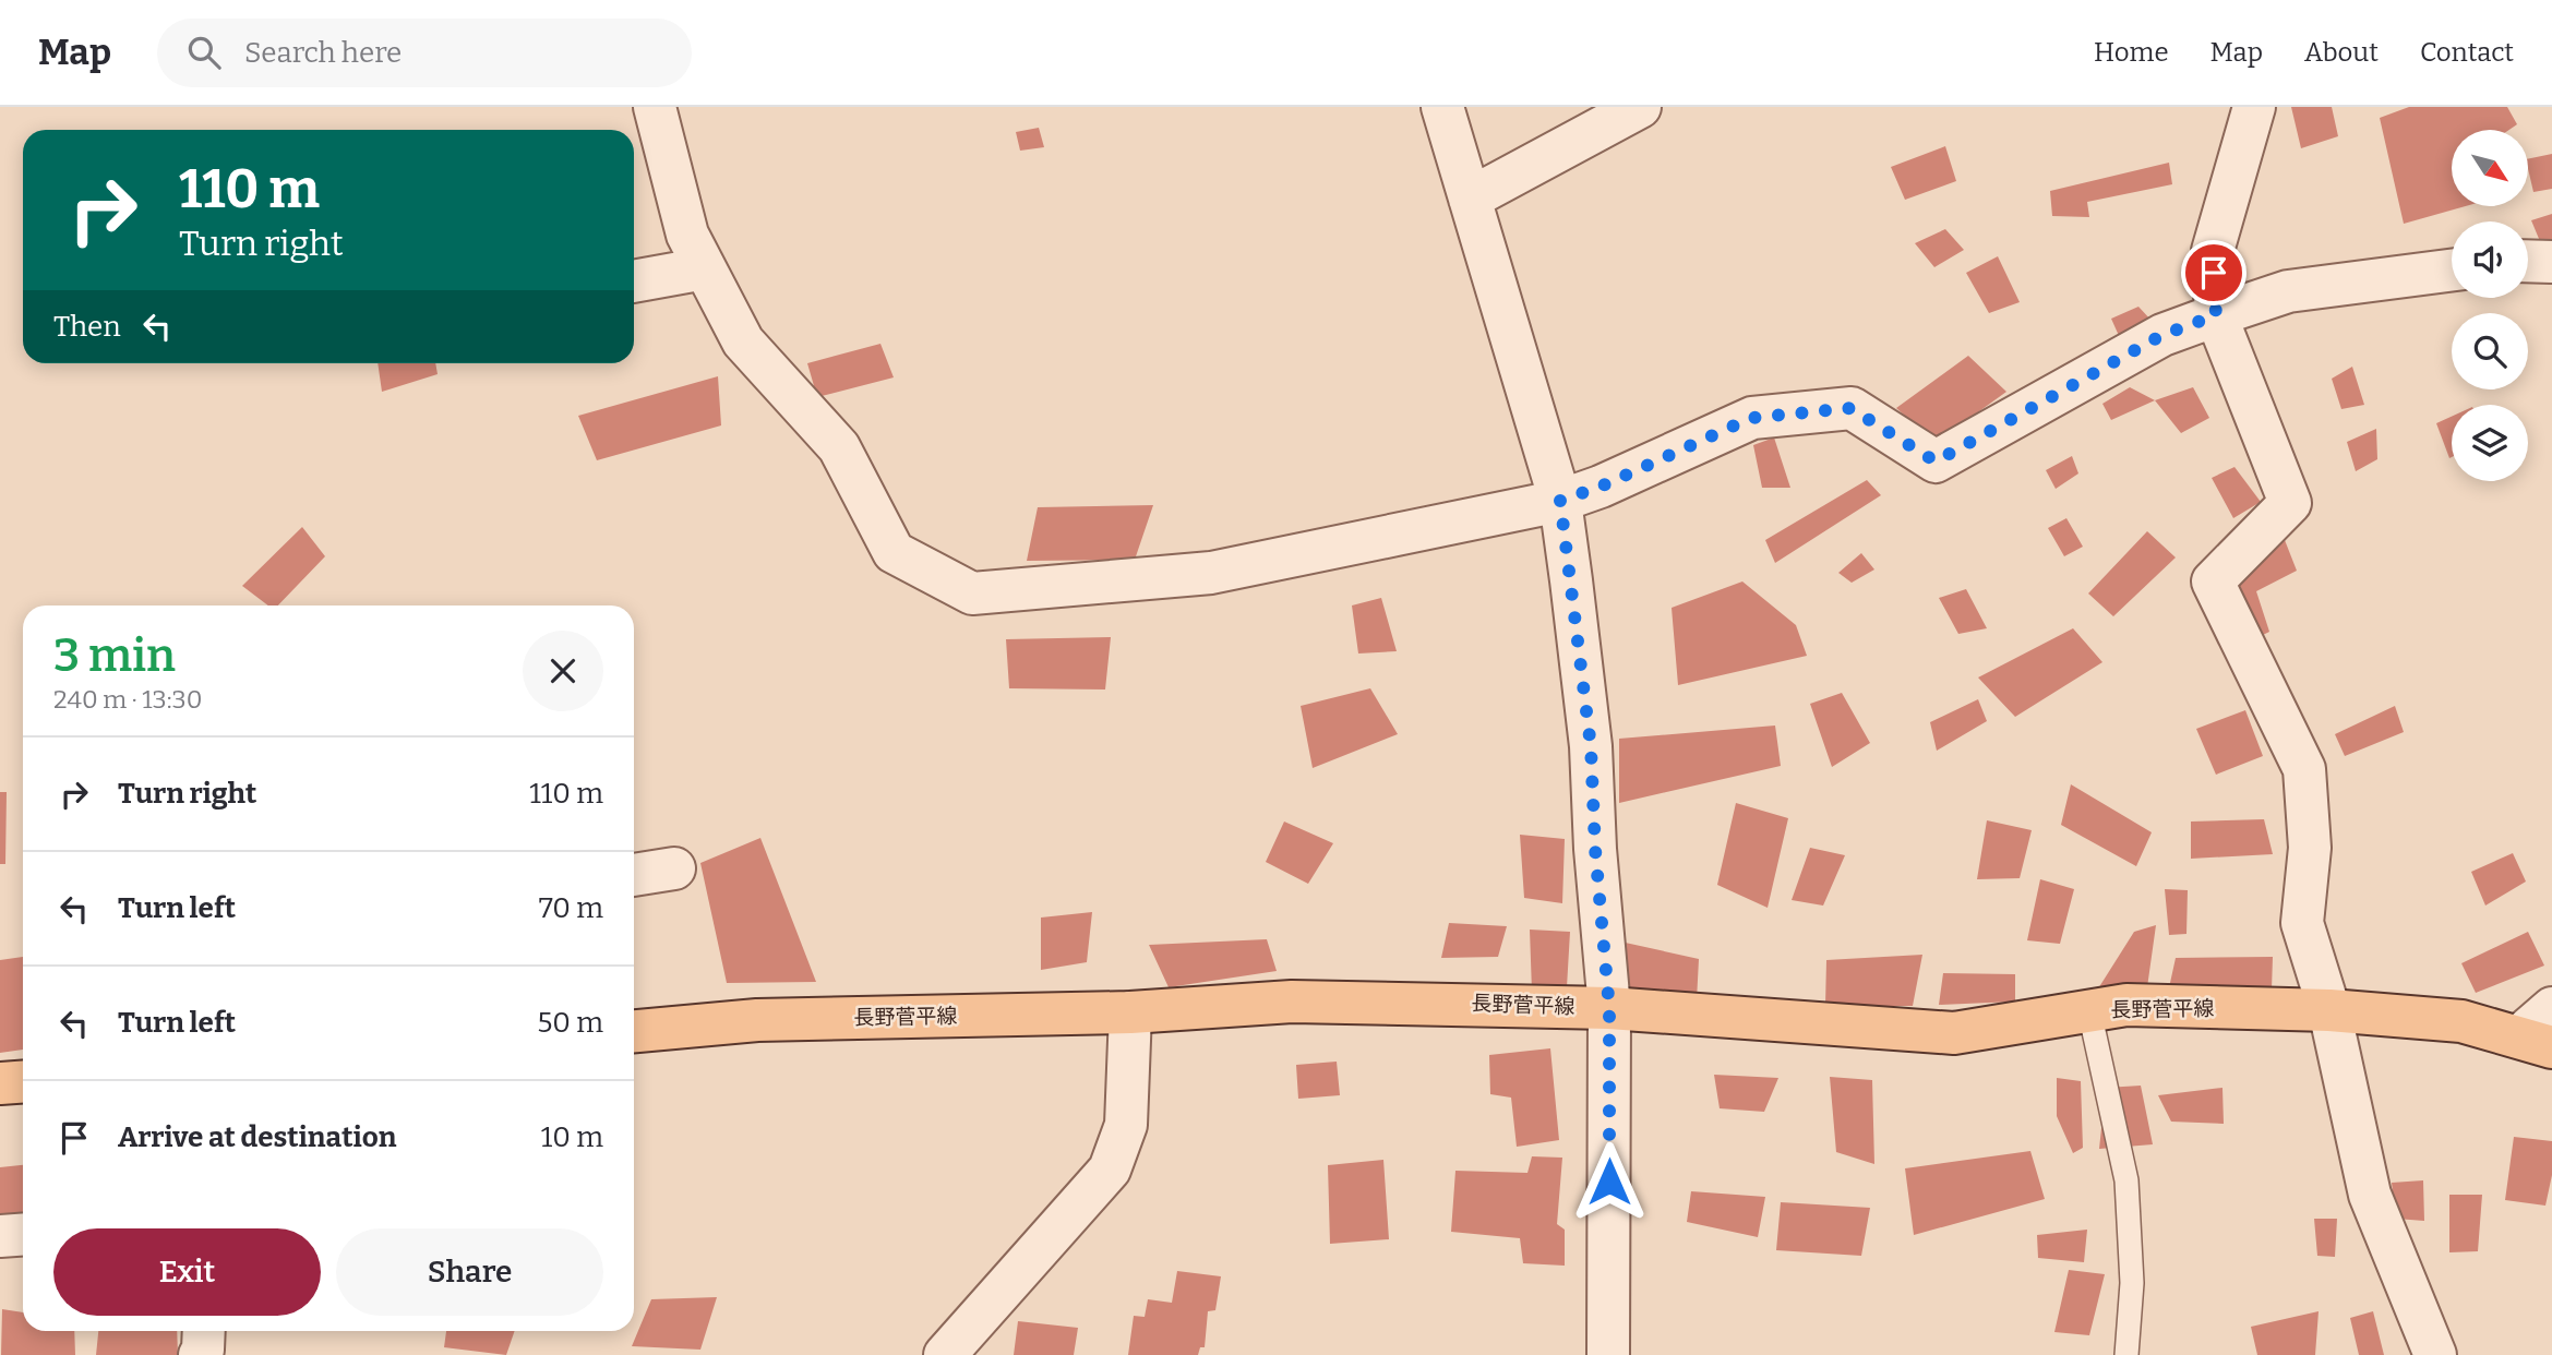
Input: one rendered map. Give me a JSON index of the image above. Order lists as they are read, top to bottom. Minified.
{"streets":{"main road":["長野菅平線"]},"north":"bottom right","page":{"header":"Map","search":"Search here","nav":["Home","Map","About","Contact"],"turn":["110 m","Turn right"],"then":"Then","heading":["3 min","240 m · 13:30"],"list":[{"name":"Turn right","value":"110 m"},{"name":"Turn left","value":"70 m"},{"name":"Turn left","value":"50 m"},{"name":"Arrive at destination","value":"10 m"}],"buttons":["Exit","Share"]}}
